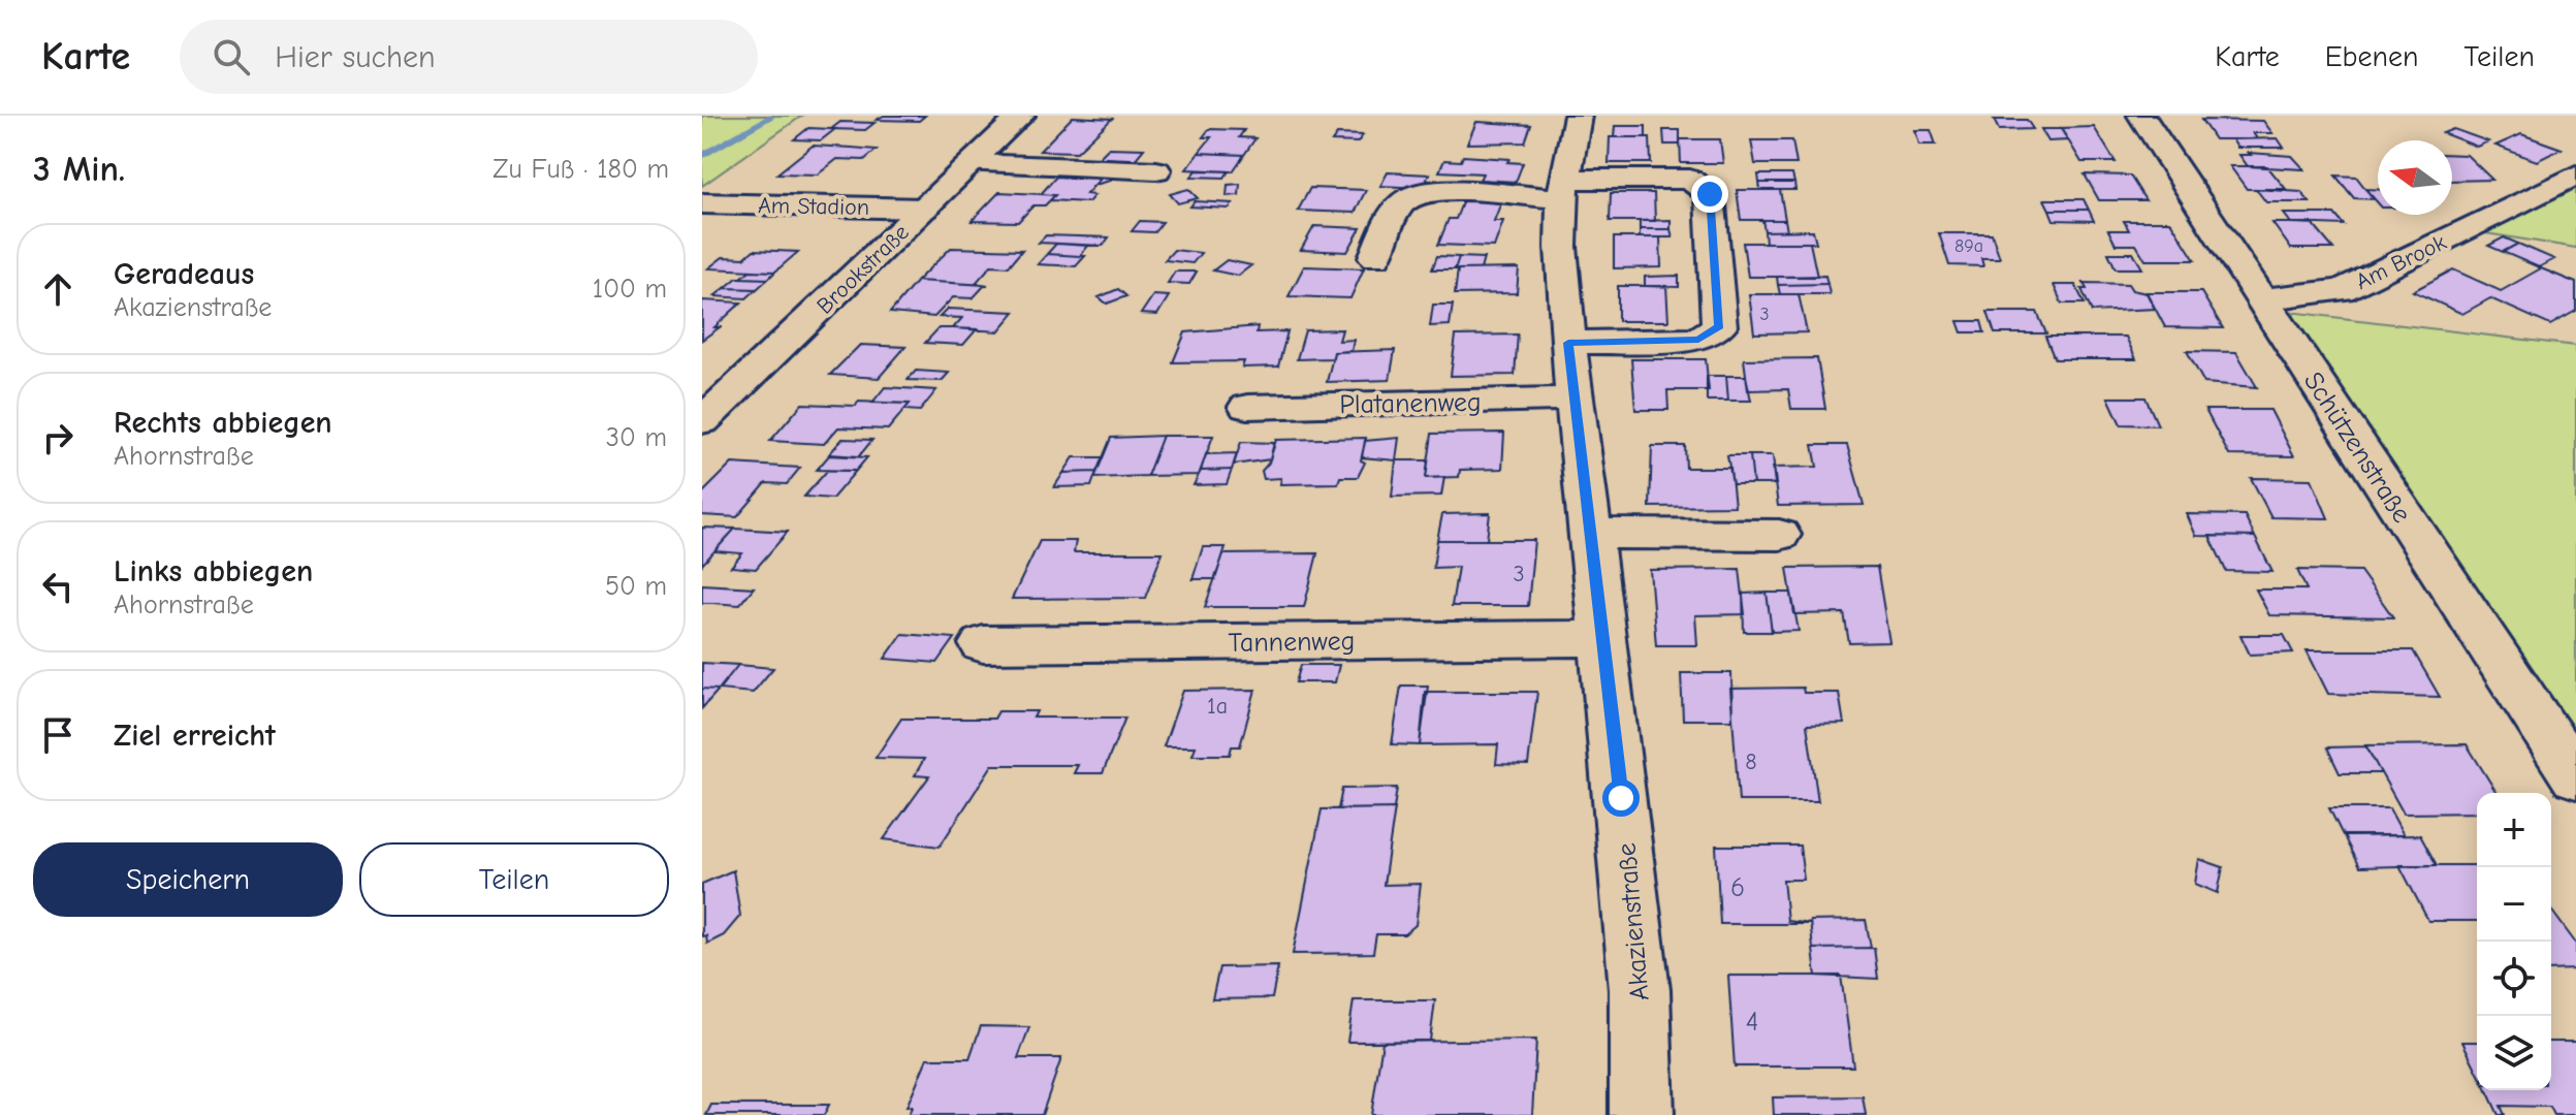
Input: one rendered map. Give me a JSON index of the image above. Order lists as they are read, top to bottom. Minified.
{"streets":{"street":["Am Stadion","Am Brook","Brookstraße","Platanenweg","Schützenstraße","Tannenweg","Akazienstraße"]},"crossings":[["Am Stadion","Brookstraße"],["Am Brook","Schützenstraße"],["Platanenweg","Akazienstraße"],["Tannenweg","Akazienstraße"]],"house_numbers":["89a","3","3","1a","8","6","4"],"north":"left","page":{"header":"Karte","search":"Hier suchen","nav":["Karte","Ebenen","Teilen"],"heading":["3 Min.","Zu Fuß · 180 m"],"list":[["Geradeaus","Akazienstraße","100 m"],["Rechts abbiegen","Ahornstraße","30 m"],["Links abbiegen","Ahornstraße","50 m"],"Ziel erreicht"],"map_buttons":["+","−"],"buttons":["Speichern","Teilen"]}}
